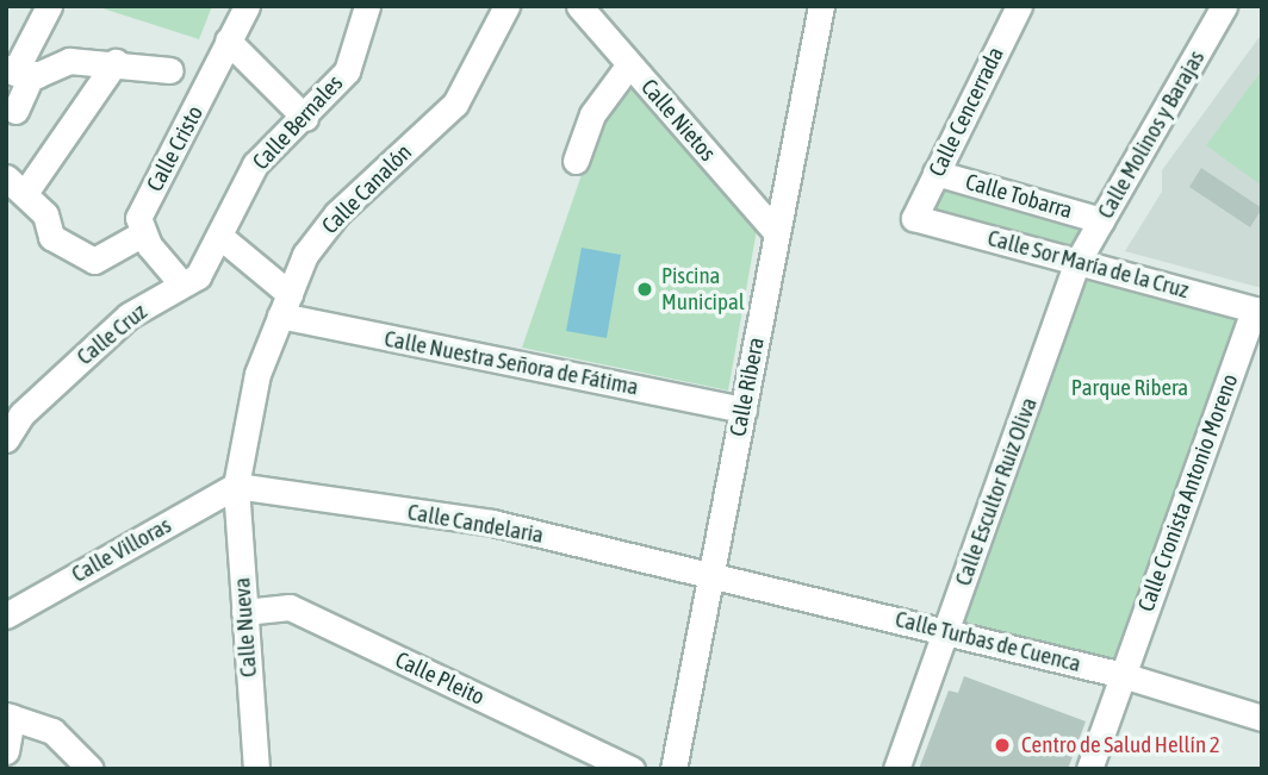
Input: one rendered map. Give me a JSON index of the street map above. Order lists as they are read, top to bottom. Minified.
{"streets":{"street":["Calle Cencerrada","Calle Nietos","Calle Bernales","Calle Molinos y Barajas","Calle Cristo","Calle Canalón","Calle Tobarra","Calle Sor María de la Cruz","Calle Cruz","Calle Nuestra Señora de Fátima","Calle Ribera","Calle Escultor Ruiz Oliva","Calle Cronista Antonio Moreno","Calle Candelaria","Calle Villoras","Calle Nueva","Calle Turbas de Cuenca","Calle Pleito"]},"crossings":[["Calle Cencerrada","Calle Tobarra"],["Calle Cencerrada","Calle Sor María de la Cruz"],["Calle Nietos","Calle Ribera"],["Calle Bernales","Calle Cruz"],["Calle Molinos y Barajas","Calle Tobarra"],["Calle Molinos y Barajas","Calle Sor María de la Cruz"],["Calle Molinos y Barajas","Calle Escultor Ruiz Oliva"],["Calle Canalón","Calle Nuestra Señora de Fátima"],["Calle Canalón","Calle Candelaria"],["Calle Canalón","Calle Villoras"],["Calle Canalón","Calle Nueva"],["Calle Sor María de la Cruz","Calle Escultor Ruiz Oliva"],["Calle Sor María de la Cruz","Calle Cronista Antonio Moreno"],["Calle Nuestra Señora de Fátima","Calle Ribera"],["Calle Ribera","Calle Candelaria"],["Calle Ribera","Calle Turbas de Cuenca"],["Calle Escultor Ruiz Oliva","Calle Turbas de Cuenca"],["Calle Cronista Antonio Moreno","Calle Turbas de Cuenca"],["Calle Candelaria","Calle Villoras"],["Calle Candelaria","Calle Nueva"],["Calle Candelaria","Calle Turbas de Cuenca"],["Calle Villoras","Calle Nueva"],["Calle Nueva","Calle Pleito"]],"parks":["Parque Ribera"],"places":["Piscina Municipal","Centro de Salud Hellín 2"]}
